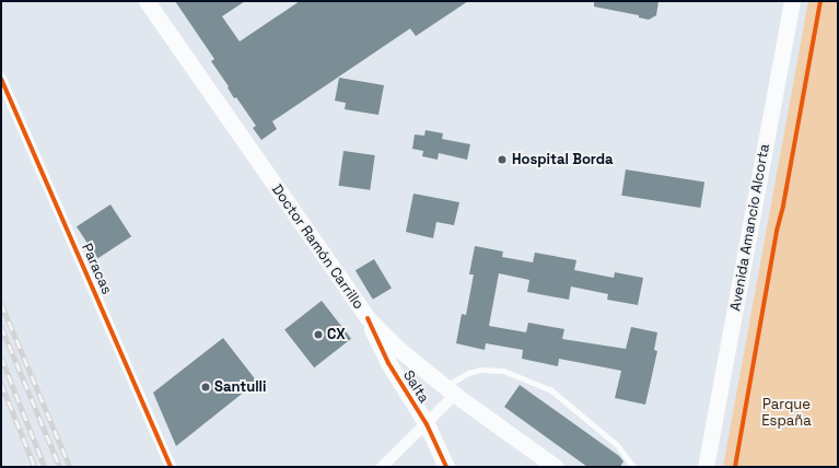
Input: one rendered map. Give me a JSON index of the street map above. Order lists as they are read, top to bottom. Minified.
{"streets":{"main road":["Avenida Amancio Alcorta","Doctor Ramón Carrillo","Salta"],"street":["Paracas"]},"crossings":[["Doctor Ramón Carrillo","Salta"]],"parks":["Parque España"],"places":["Hospital Borda","CX","Santulli"]}
